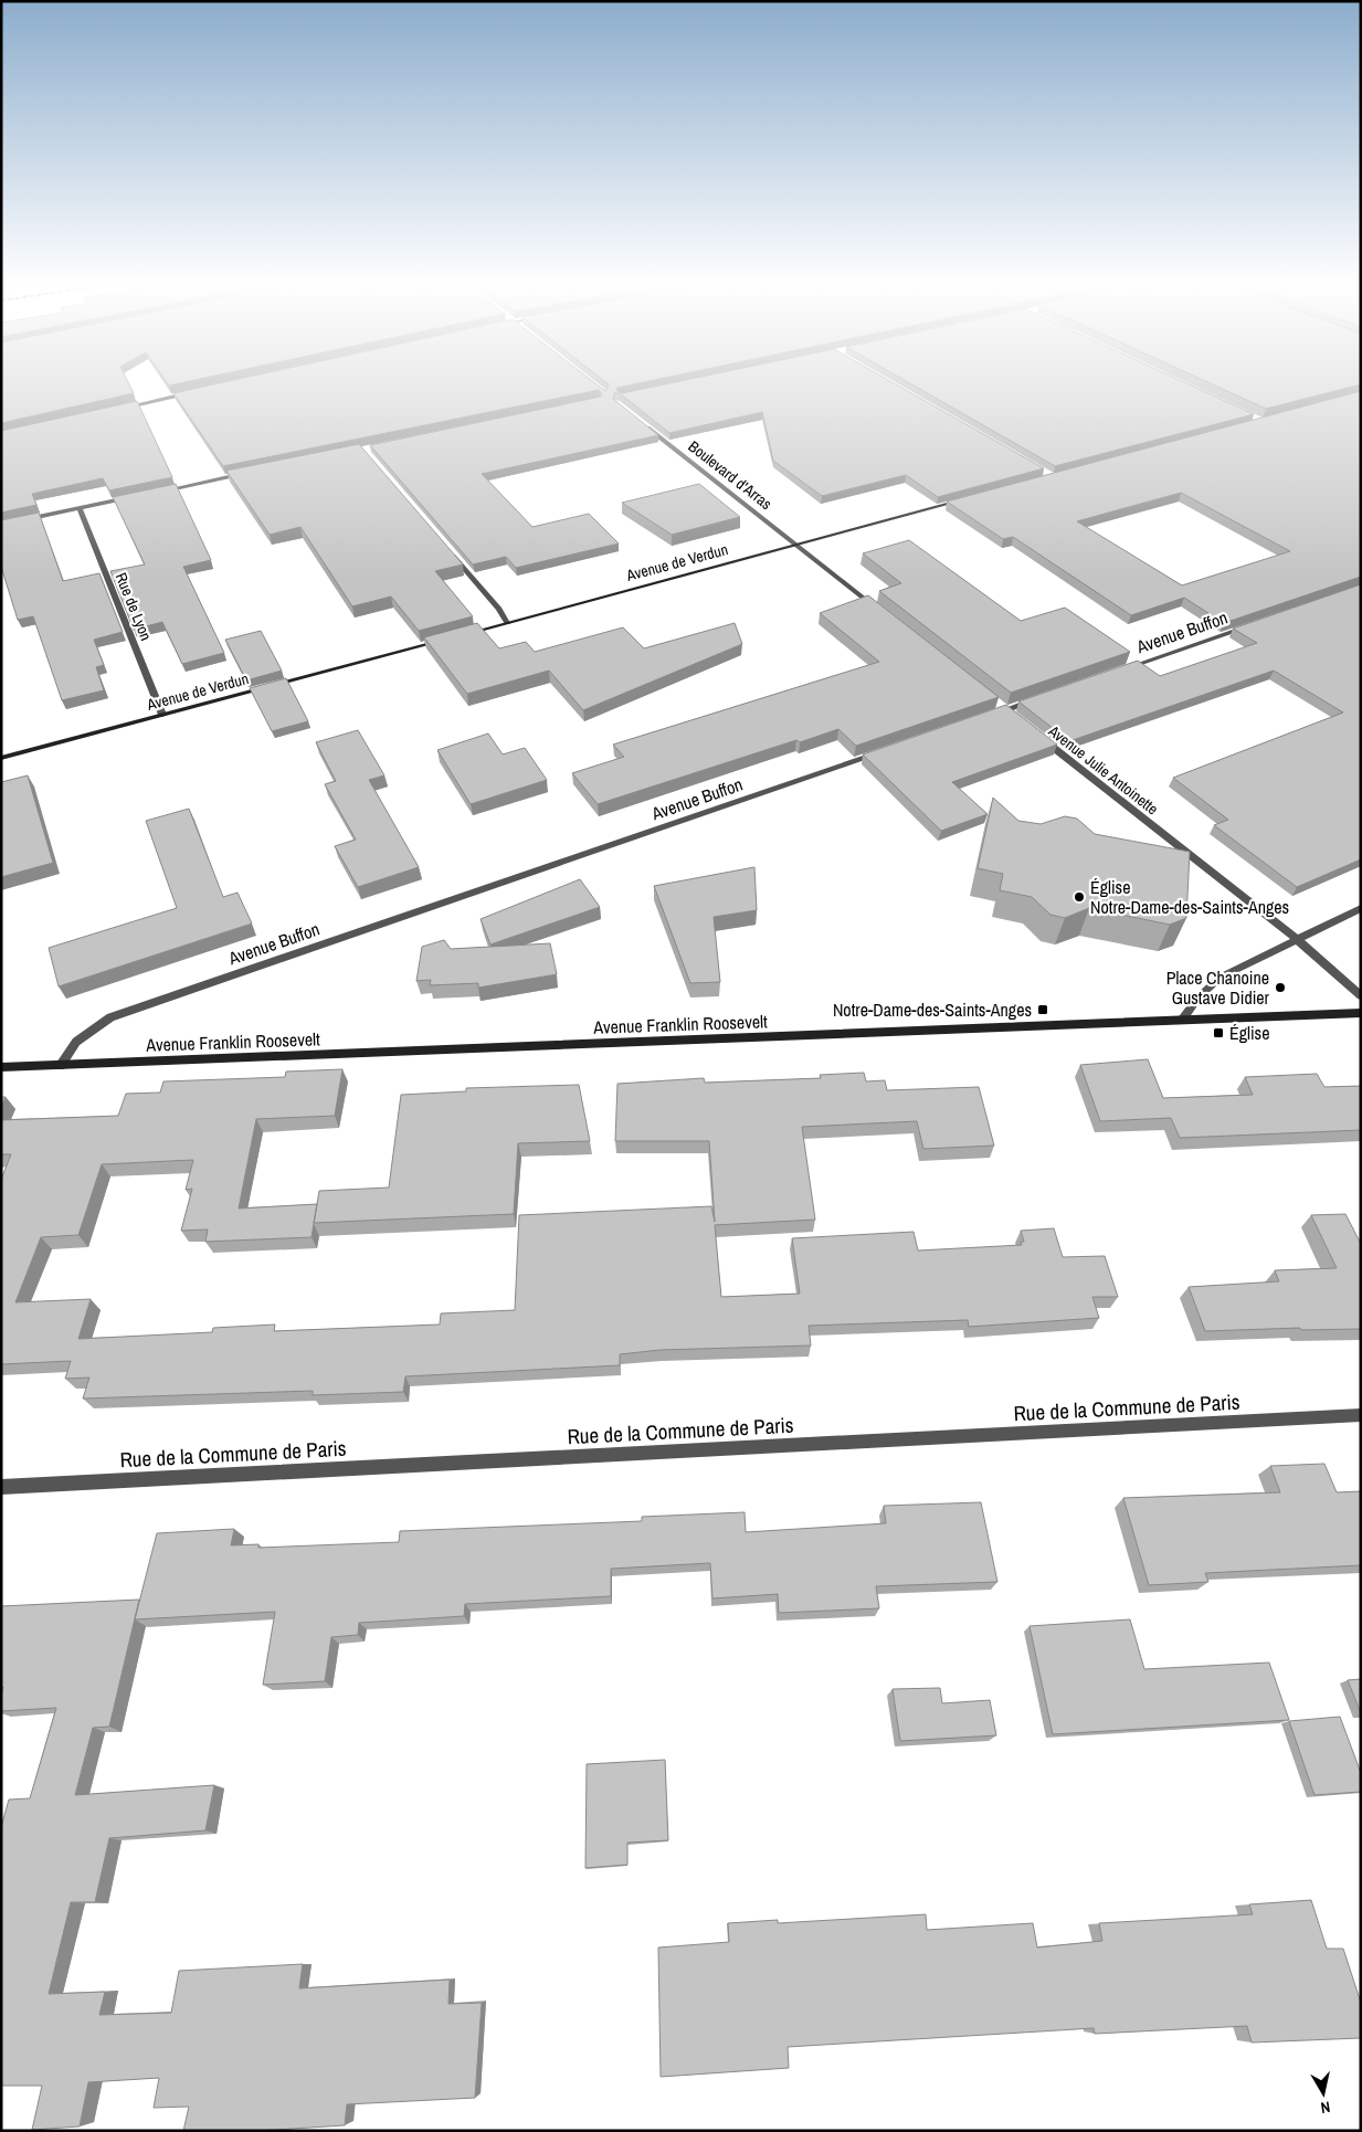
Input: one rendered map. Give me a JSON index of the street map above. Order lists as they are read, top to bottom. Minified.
{"streets":{"street":["Boulevard d'Arras","Avenue de Verdun","Rue de Lyon","Avenue Buffon","Avenue Julie Antoinette","Avenue Franklin Roosevelt","Rue de la Commune de Paris"]},"crossings":[["Boulevard d'Arras","Avenue de Verdun"],["Avenue de Verdun","Rue de Lyon"],["Avenue Buffon","Avenue Franklin Roosevelt"]],"places":{"other":["Église Notre-Dame-des-Saints-Anges","Place Chanoine Gustave Didier"],"transit":["Notre-Dame-des-Saints-Anges","Église"]},"north":"bottom"}
